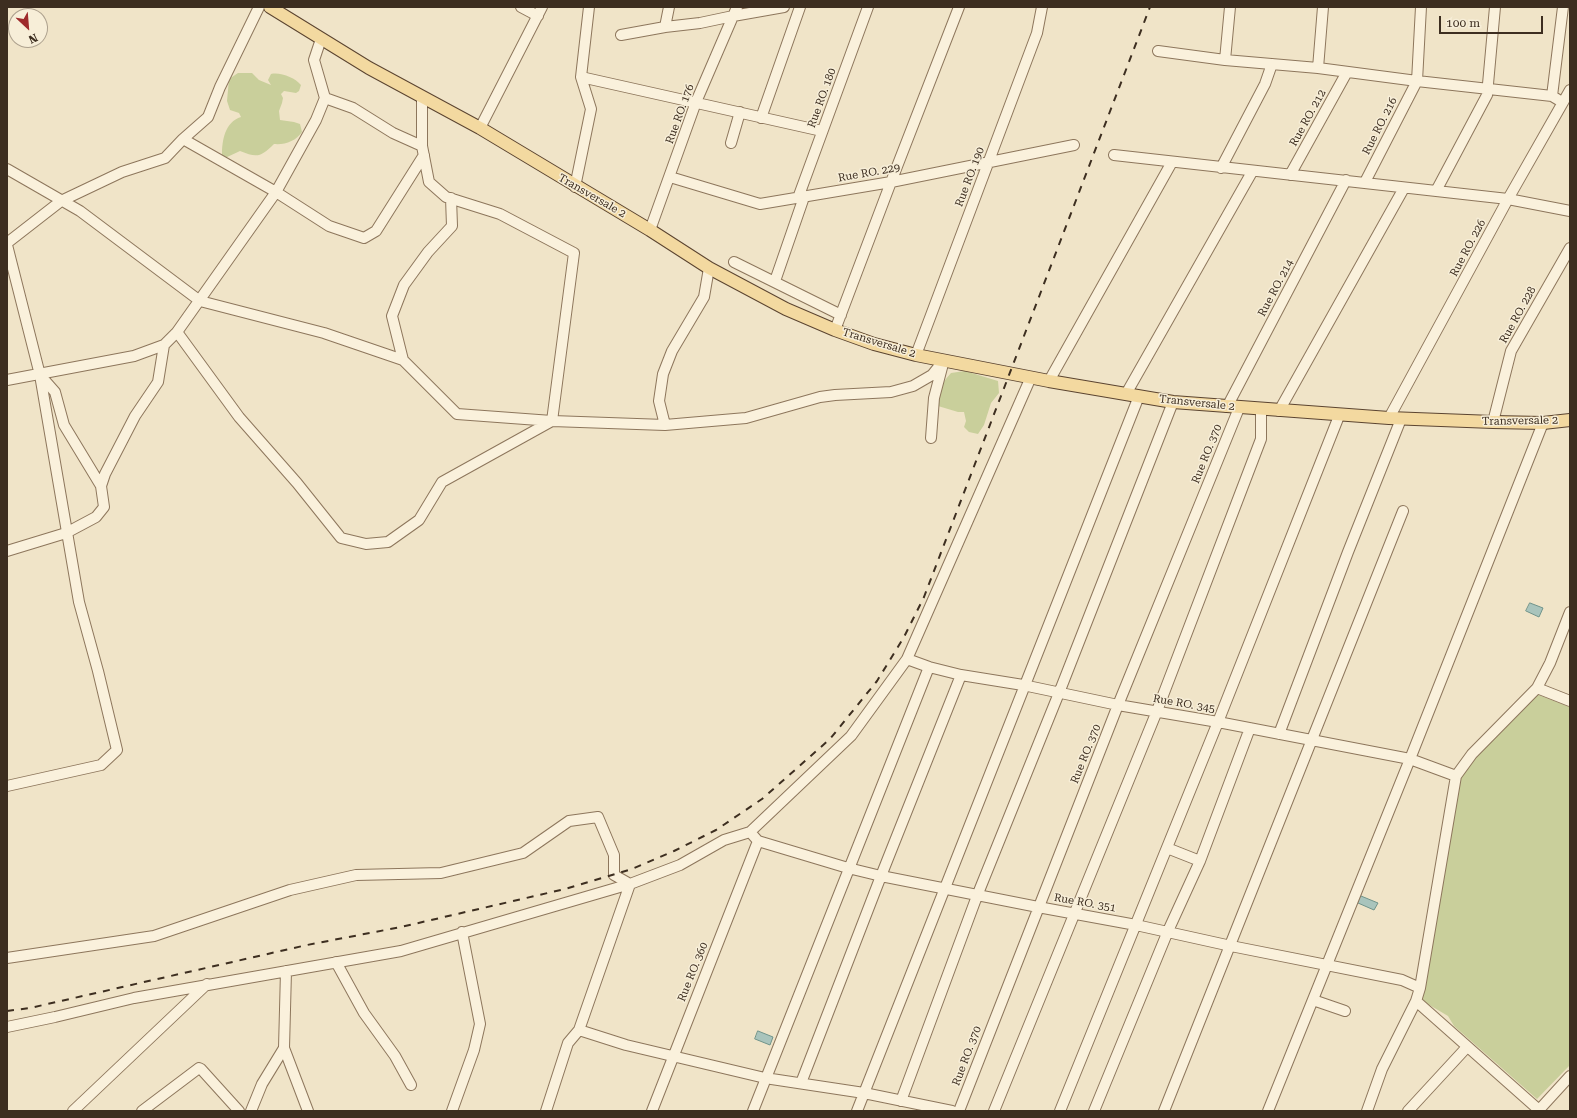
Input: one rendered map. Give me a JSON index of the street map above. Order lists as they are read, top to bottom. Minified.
{"streets":{"main road":["Transversale 2"],"street":["Rue RO. 180","Rue RO. 176","Rue RO. 212","Rue RO. 216","Rue RO. 229","Rue RO. 190","Rue RO. 226","Rue RO. 214","Rue RO. 228","Rue RO. 370","Rue RO. 345","Rue RO. 351","Rue RO. 360"]},"crossings":[["Rue RO. 180","Rue RO. 229"],["Rue RO. 176","Rue RO. 229"],["Rue RO. 176","Transversale 2"],["Rue RO. 229","Rue RO. 190"],["Rue RO. 190","Transversale 2"],["Transversale 2","Rue RO. 226"],["Transversale 2","Rue RO. 214"],["Transversale 2","Rue RO. 228"],["Transversale 2","Rue RO. 370"],["Rue RO. 226","Rue RO. 345"],["Rue RO. 214","Rue RO. 370"],["Rue RO. 370","Rue RO. 345"],["Rue RO. 370","Rue RO. 351"],["Rue RO. 351","Rue RO. 360"]],"scale_bar":"100 m","north":"bottom right"}
